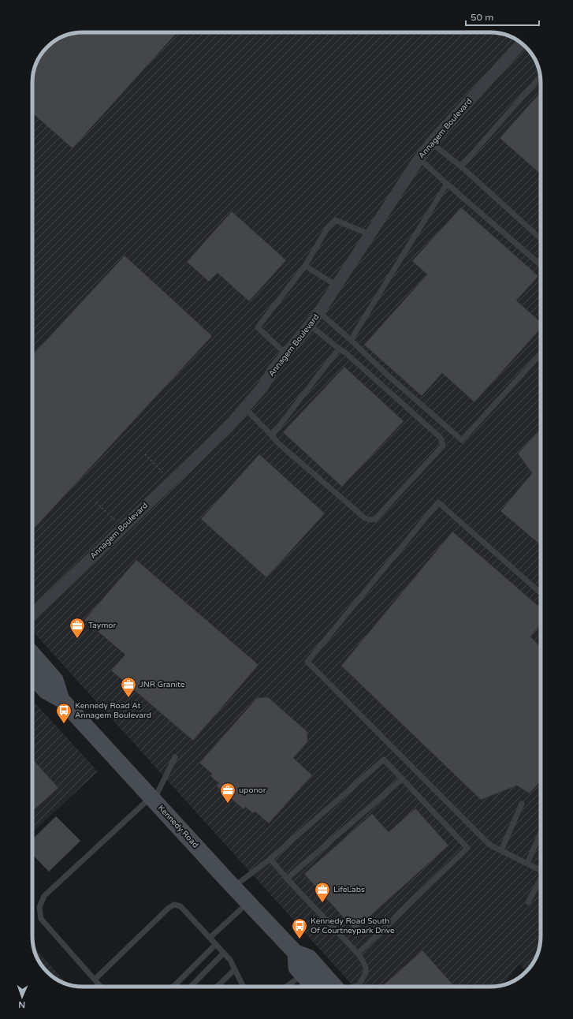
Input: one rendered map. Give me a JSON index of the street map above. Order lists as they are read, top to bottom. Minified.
{"streets":{"main road":["Kennedy Road"],"street":["Annagem Boulevard"]},"places":{"office":["Taymor","JNR Granite","uponor","LifeLabs"],"bus stop":["Kennedy Road At Annagem Boulevard","Kennedy Road South Of Courtneypark Drive"]},"scale_bar":"50 m","north":"bottom"}
